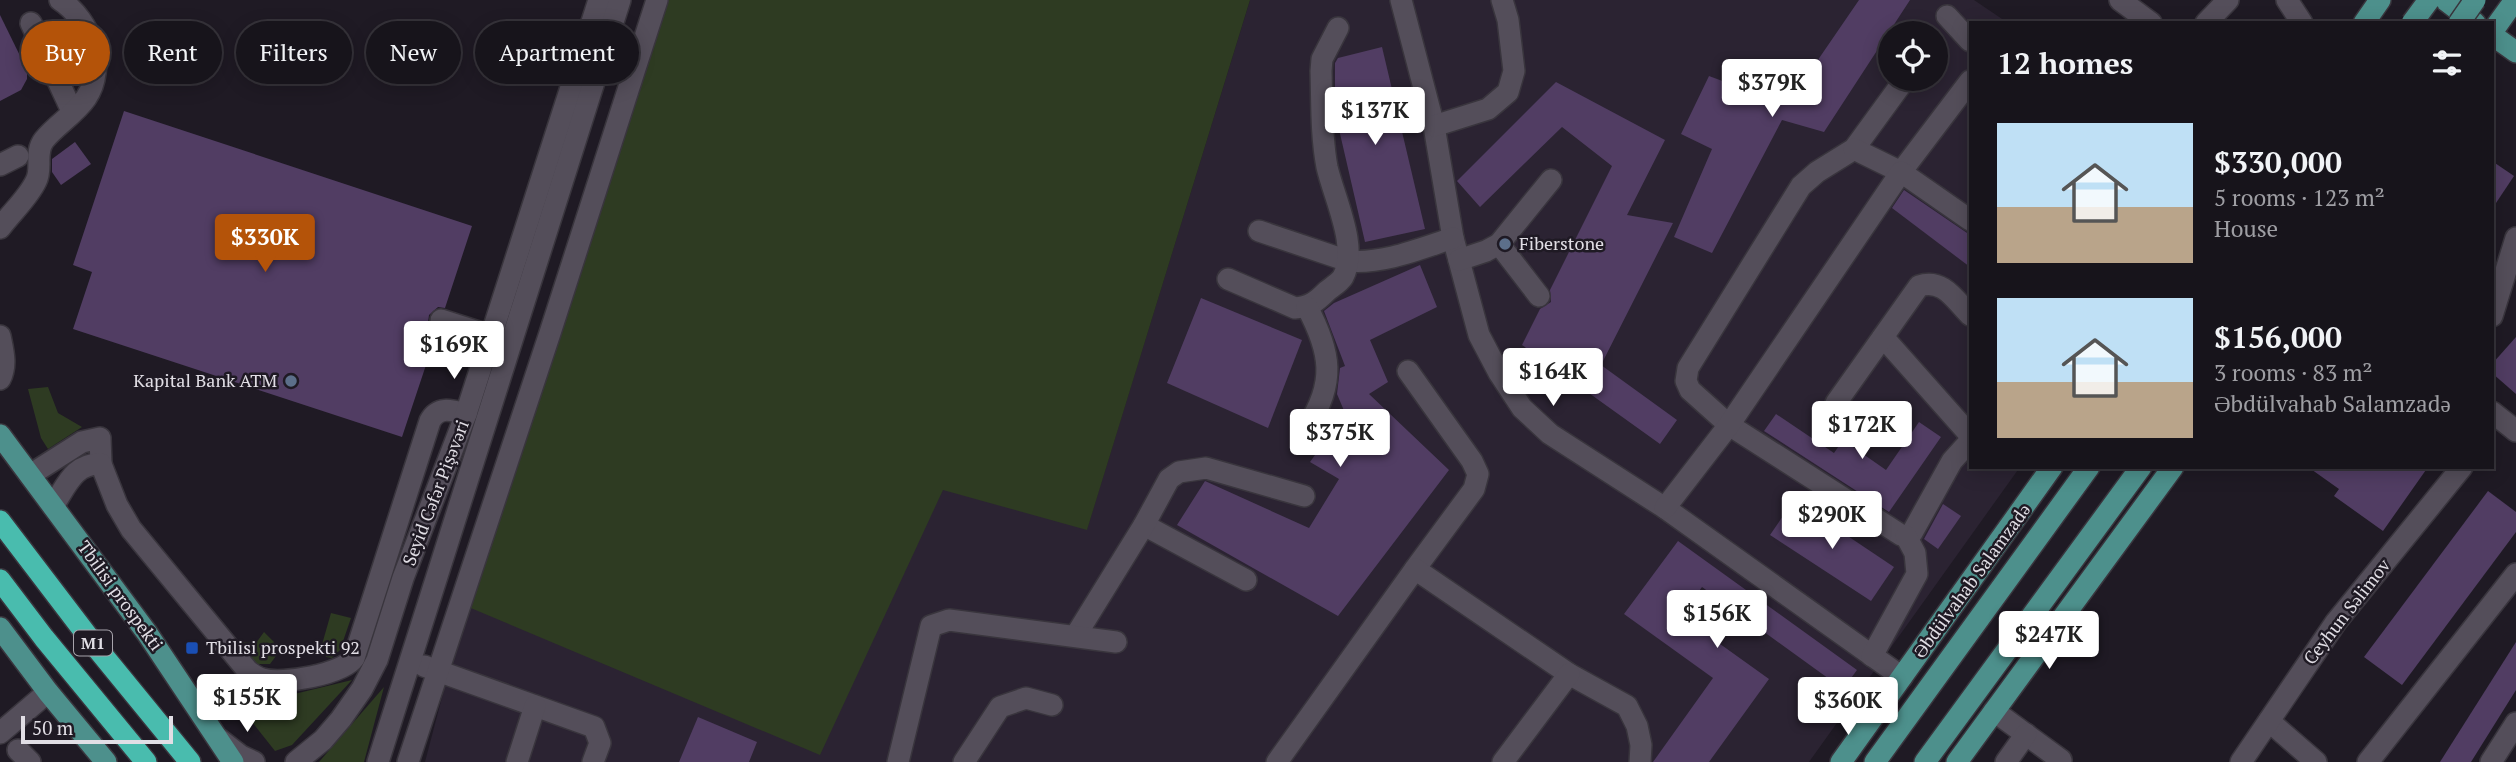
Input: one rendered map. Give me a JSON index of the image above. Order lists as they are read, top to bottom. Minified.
{"streets":{"highway":["M1"],"main road":["Əbdülvahab Salamzadə","Tbilisi prospekti"],"street":["Seyid Cəfər Pişəvəri","Ceyhun Səlimov"]},"places":{"other":["Fiberstone","Kapital Bank ATM"],"transit":["Tbilisi prospekti 92"]},"scale_bar":"50 m","page":{"chip":["Buy","Rent","Filters","New","Apartment"],"heading":"12 homes","price":["$379K","$137K","$330K","$169K","$164K","$172K","$375K","$290K","$156K","$247K","$155K","$360K"],"list":[{"name":"$330,000","note":"5 rooms · 123 m² · House"},{"name":"$156,000","note":"3 rooms · 83 m² · Əbdülvahab Salamzadə"}],"scale":"50 m"}}
